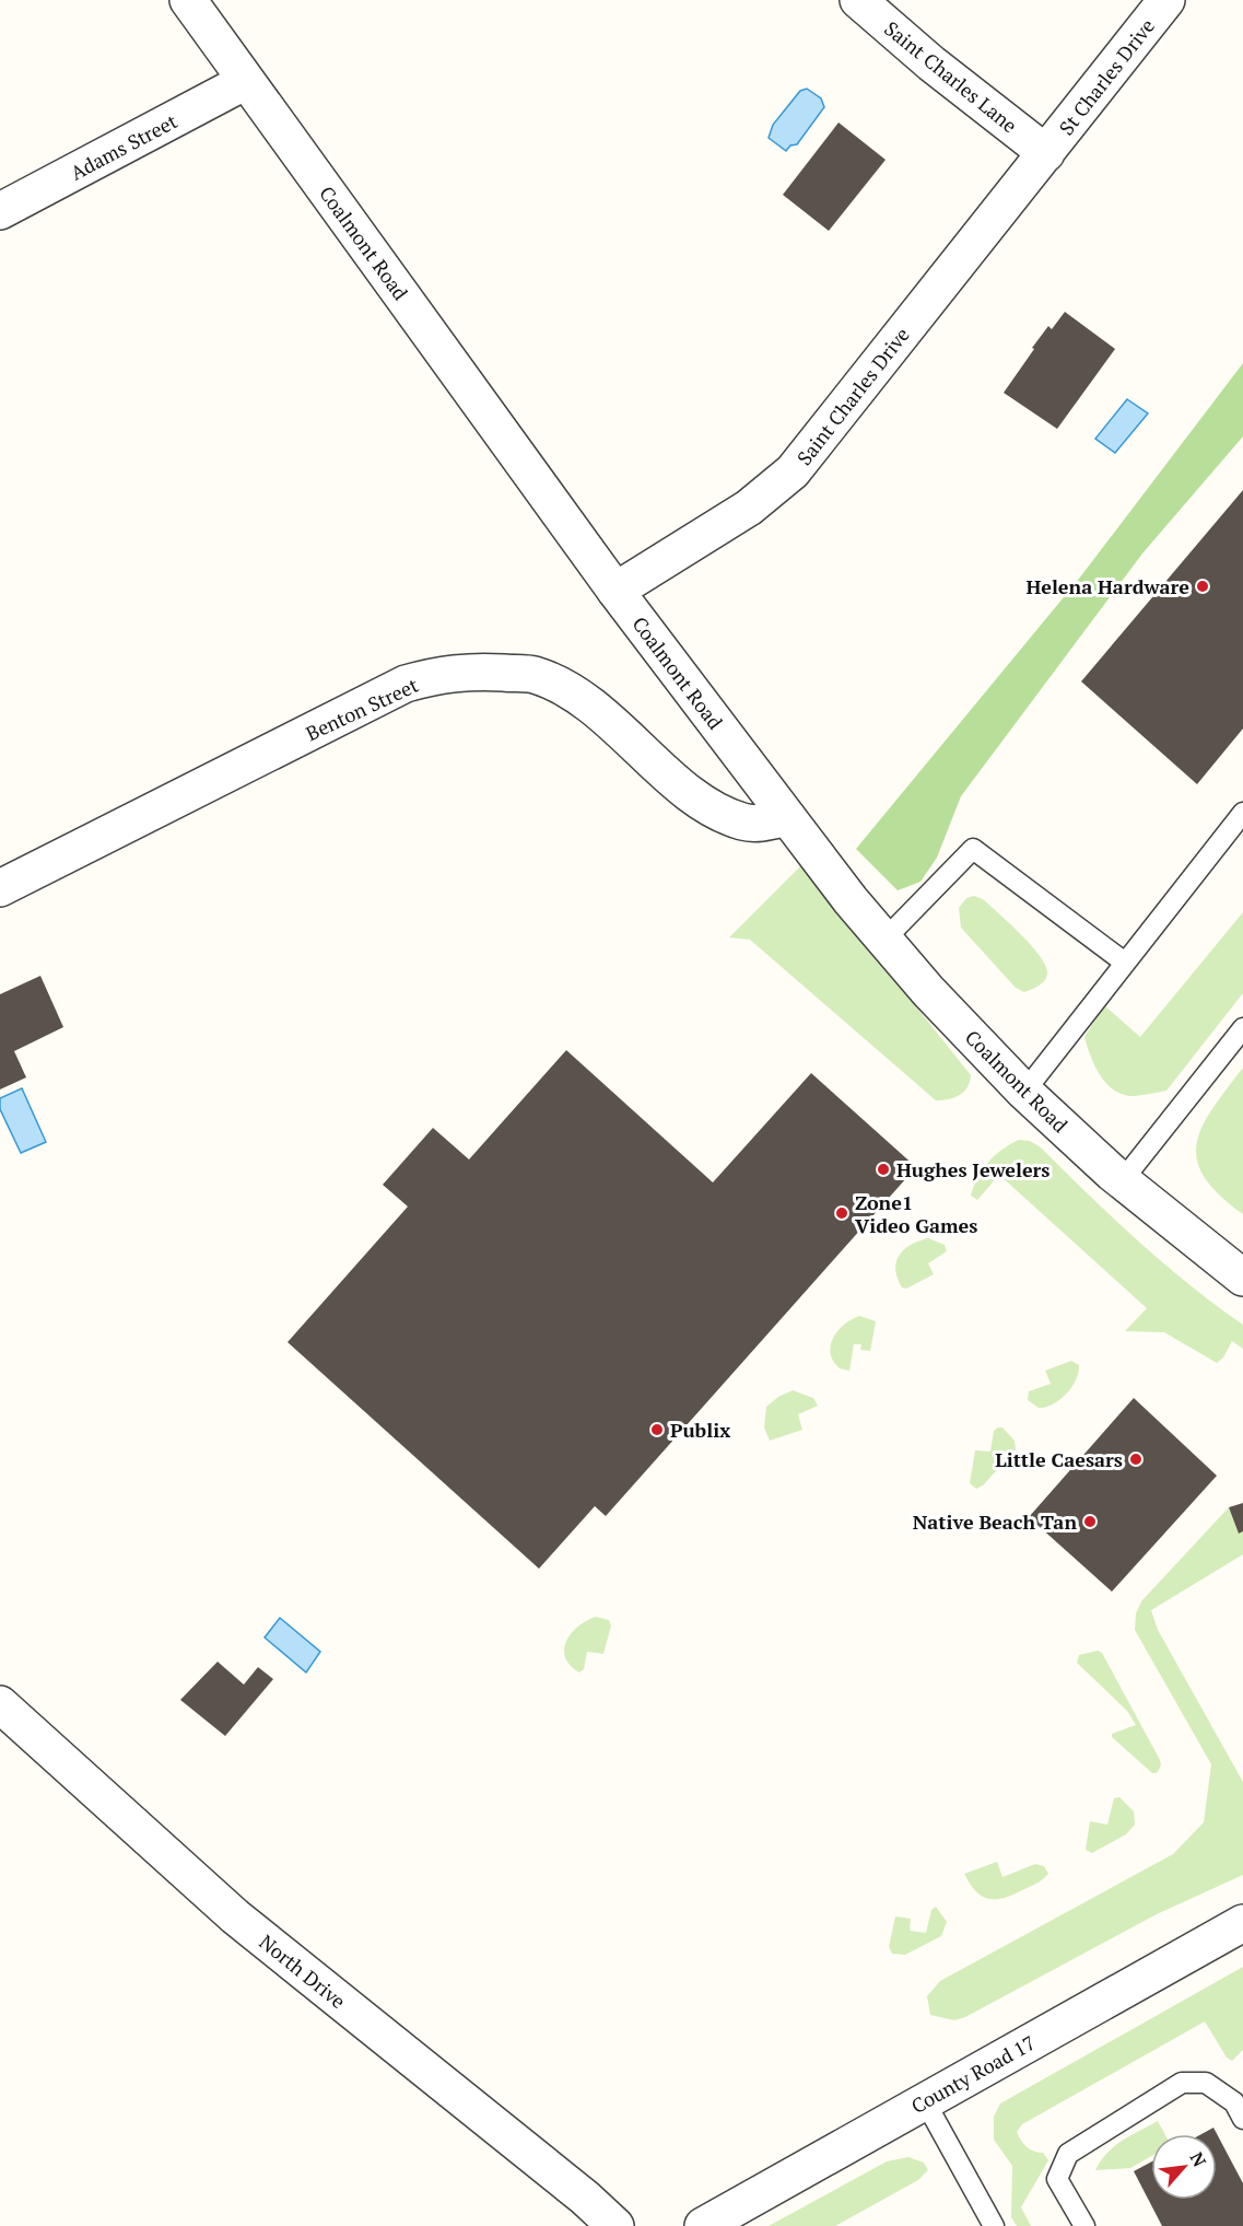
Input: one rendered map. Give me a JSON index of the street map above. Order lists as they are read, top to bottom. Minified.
{"streets":{"street":["Saint Charles Lane","St Charles Drive","Adams Street","Coalmont Road","Saint Charles Drive","Benton Street","North Drive","County Road 17"]},"crossings":[["Saint Charles Lane","St Charles Drive"],["Saint Charles Lane","Saint Charles Drive"],["St Charles Drive","Saint Charles Drive"],["Adams Street","Coalmont Road"],["Coalmont Road","Saint Charles Drive"],["Coalmont Road","Benton Street"]],"places":["Helena Hardware","Hughes Jewelers","Zone1 Video Games","Publix","Little Caesars","Native Beach Tan"],"north":"top right"}
